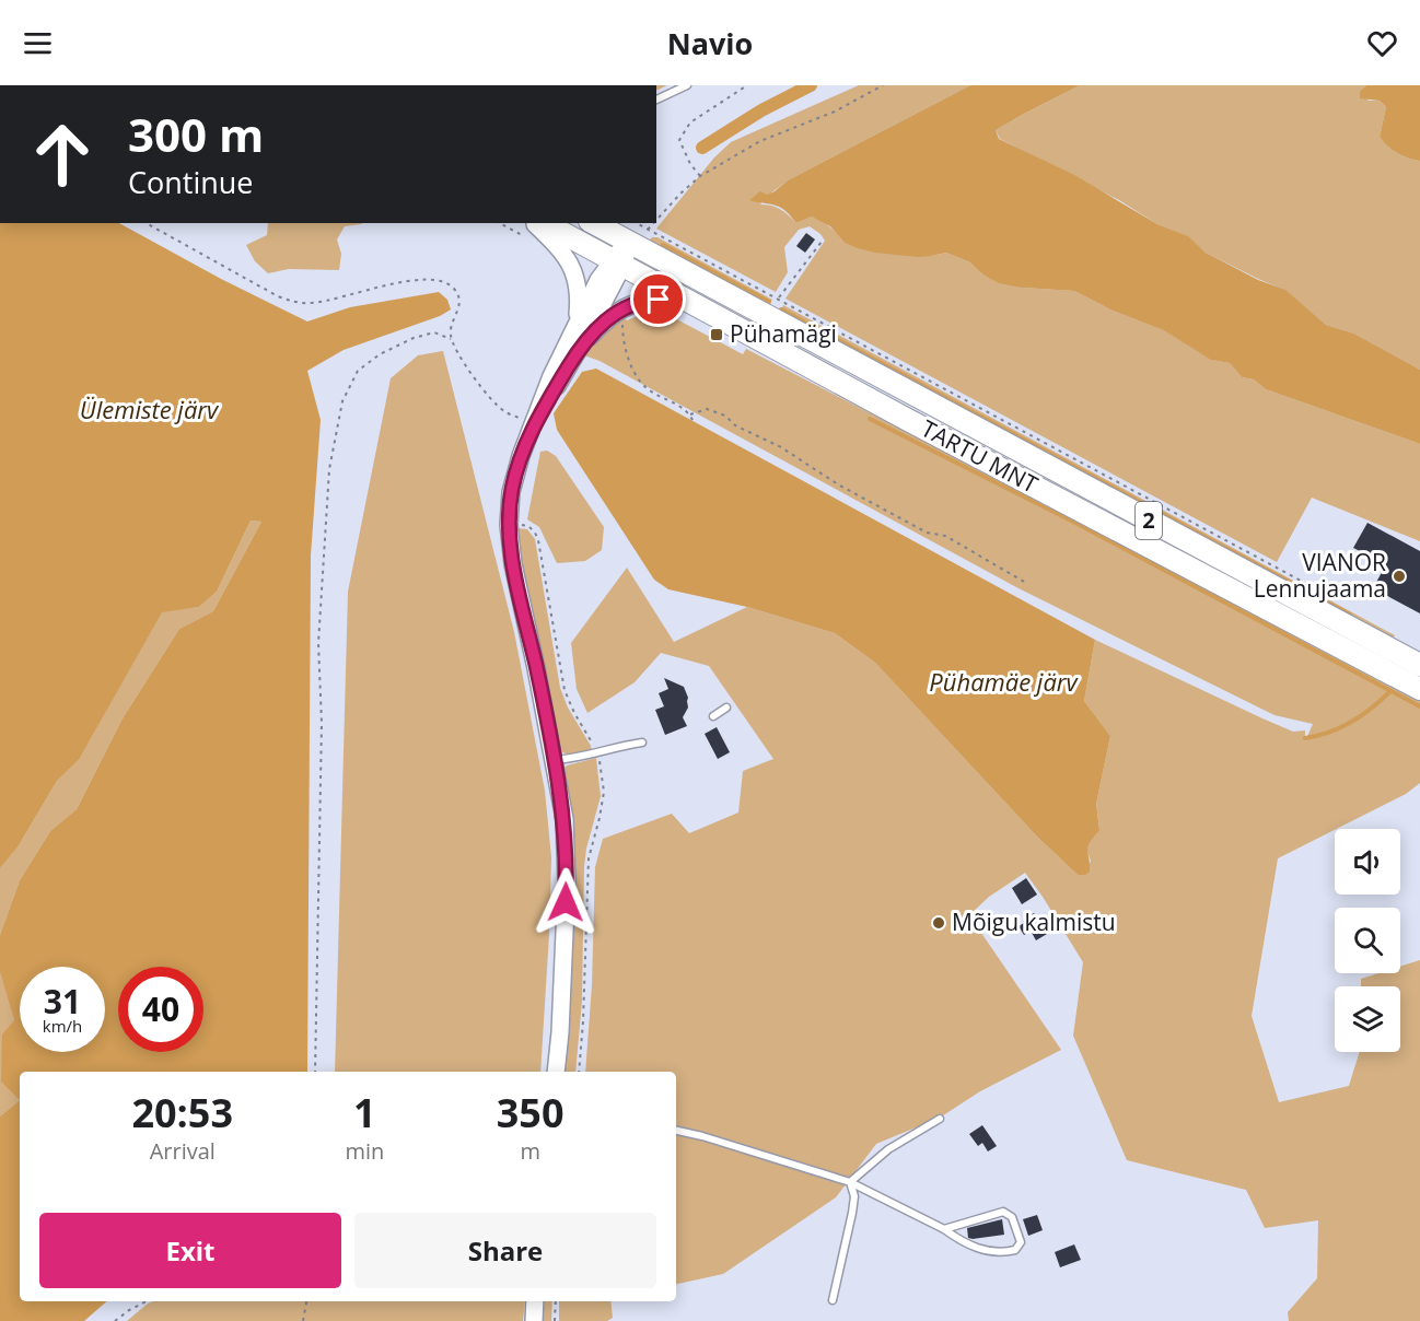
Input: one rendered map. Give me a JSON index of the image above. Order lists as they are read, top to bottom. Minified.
{"streets":{"highway":["TARTU MNT","2"]},"water":["Ülemiste järv","Pühamäe järv"],"places":{"transit":["Pühamägi"],"other":["VIANOR Lennujaama","Mõigu kalmistu"]},"page":{"header":"Navio","turn":["300 m","Continue"],"speed":"31 km/h","limit":"40","eta":["20:53","Arrival","1","min","350","m"],"buttons":["Exit","Share"]}}
